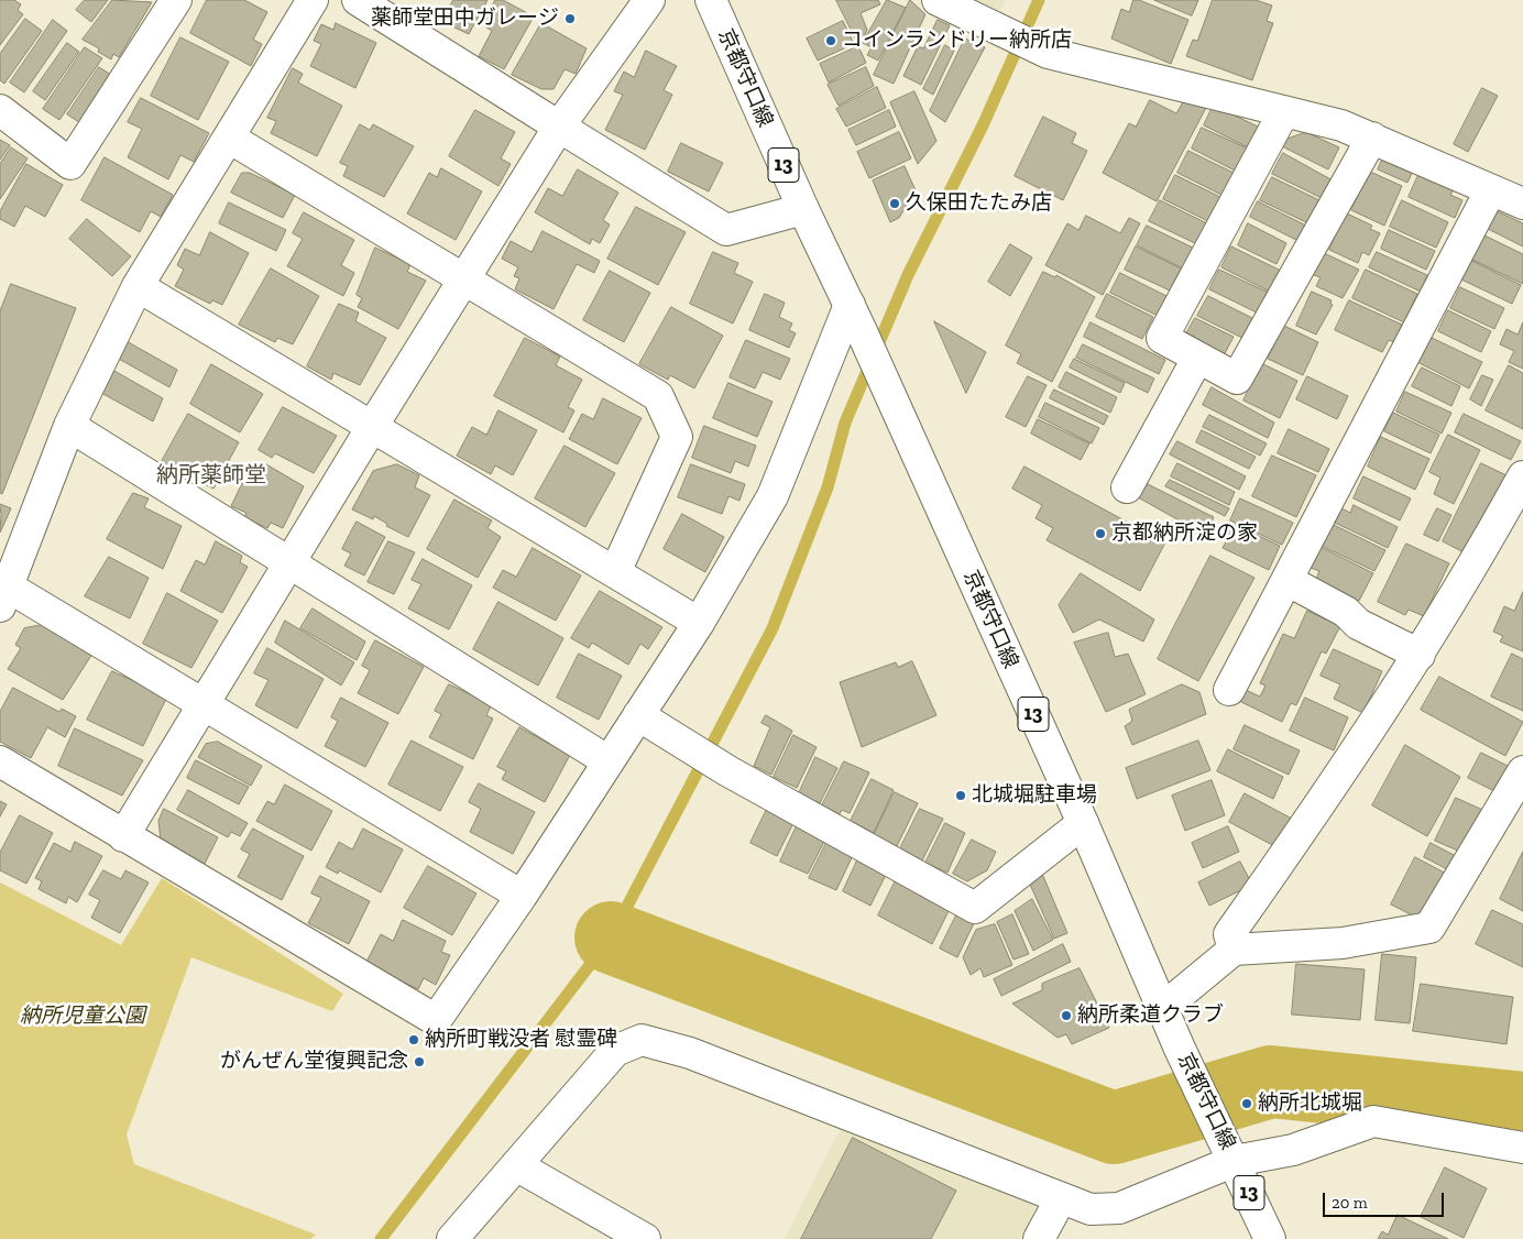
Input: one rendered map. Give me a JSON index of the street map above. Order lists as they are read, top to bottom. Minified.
{"streets":{"street":["京都守口線","13"]},"districts":["納所薬師堂"],"parks":["納所児童公園"],"places":["薬師堂田中ガレージ","コインランドリー納所店","久保田たたみ店","京都納所淀の家","北城堀駐車場","納所柔道クラブ","納所町戦没者 慰霊碑","がんぜん堂復興記念","納所北城堀"],"scale_bar":"20 m"}
